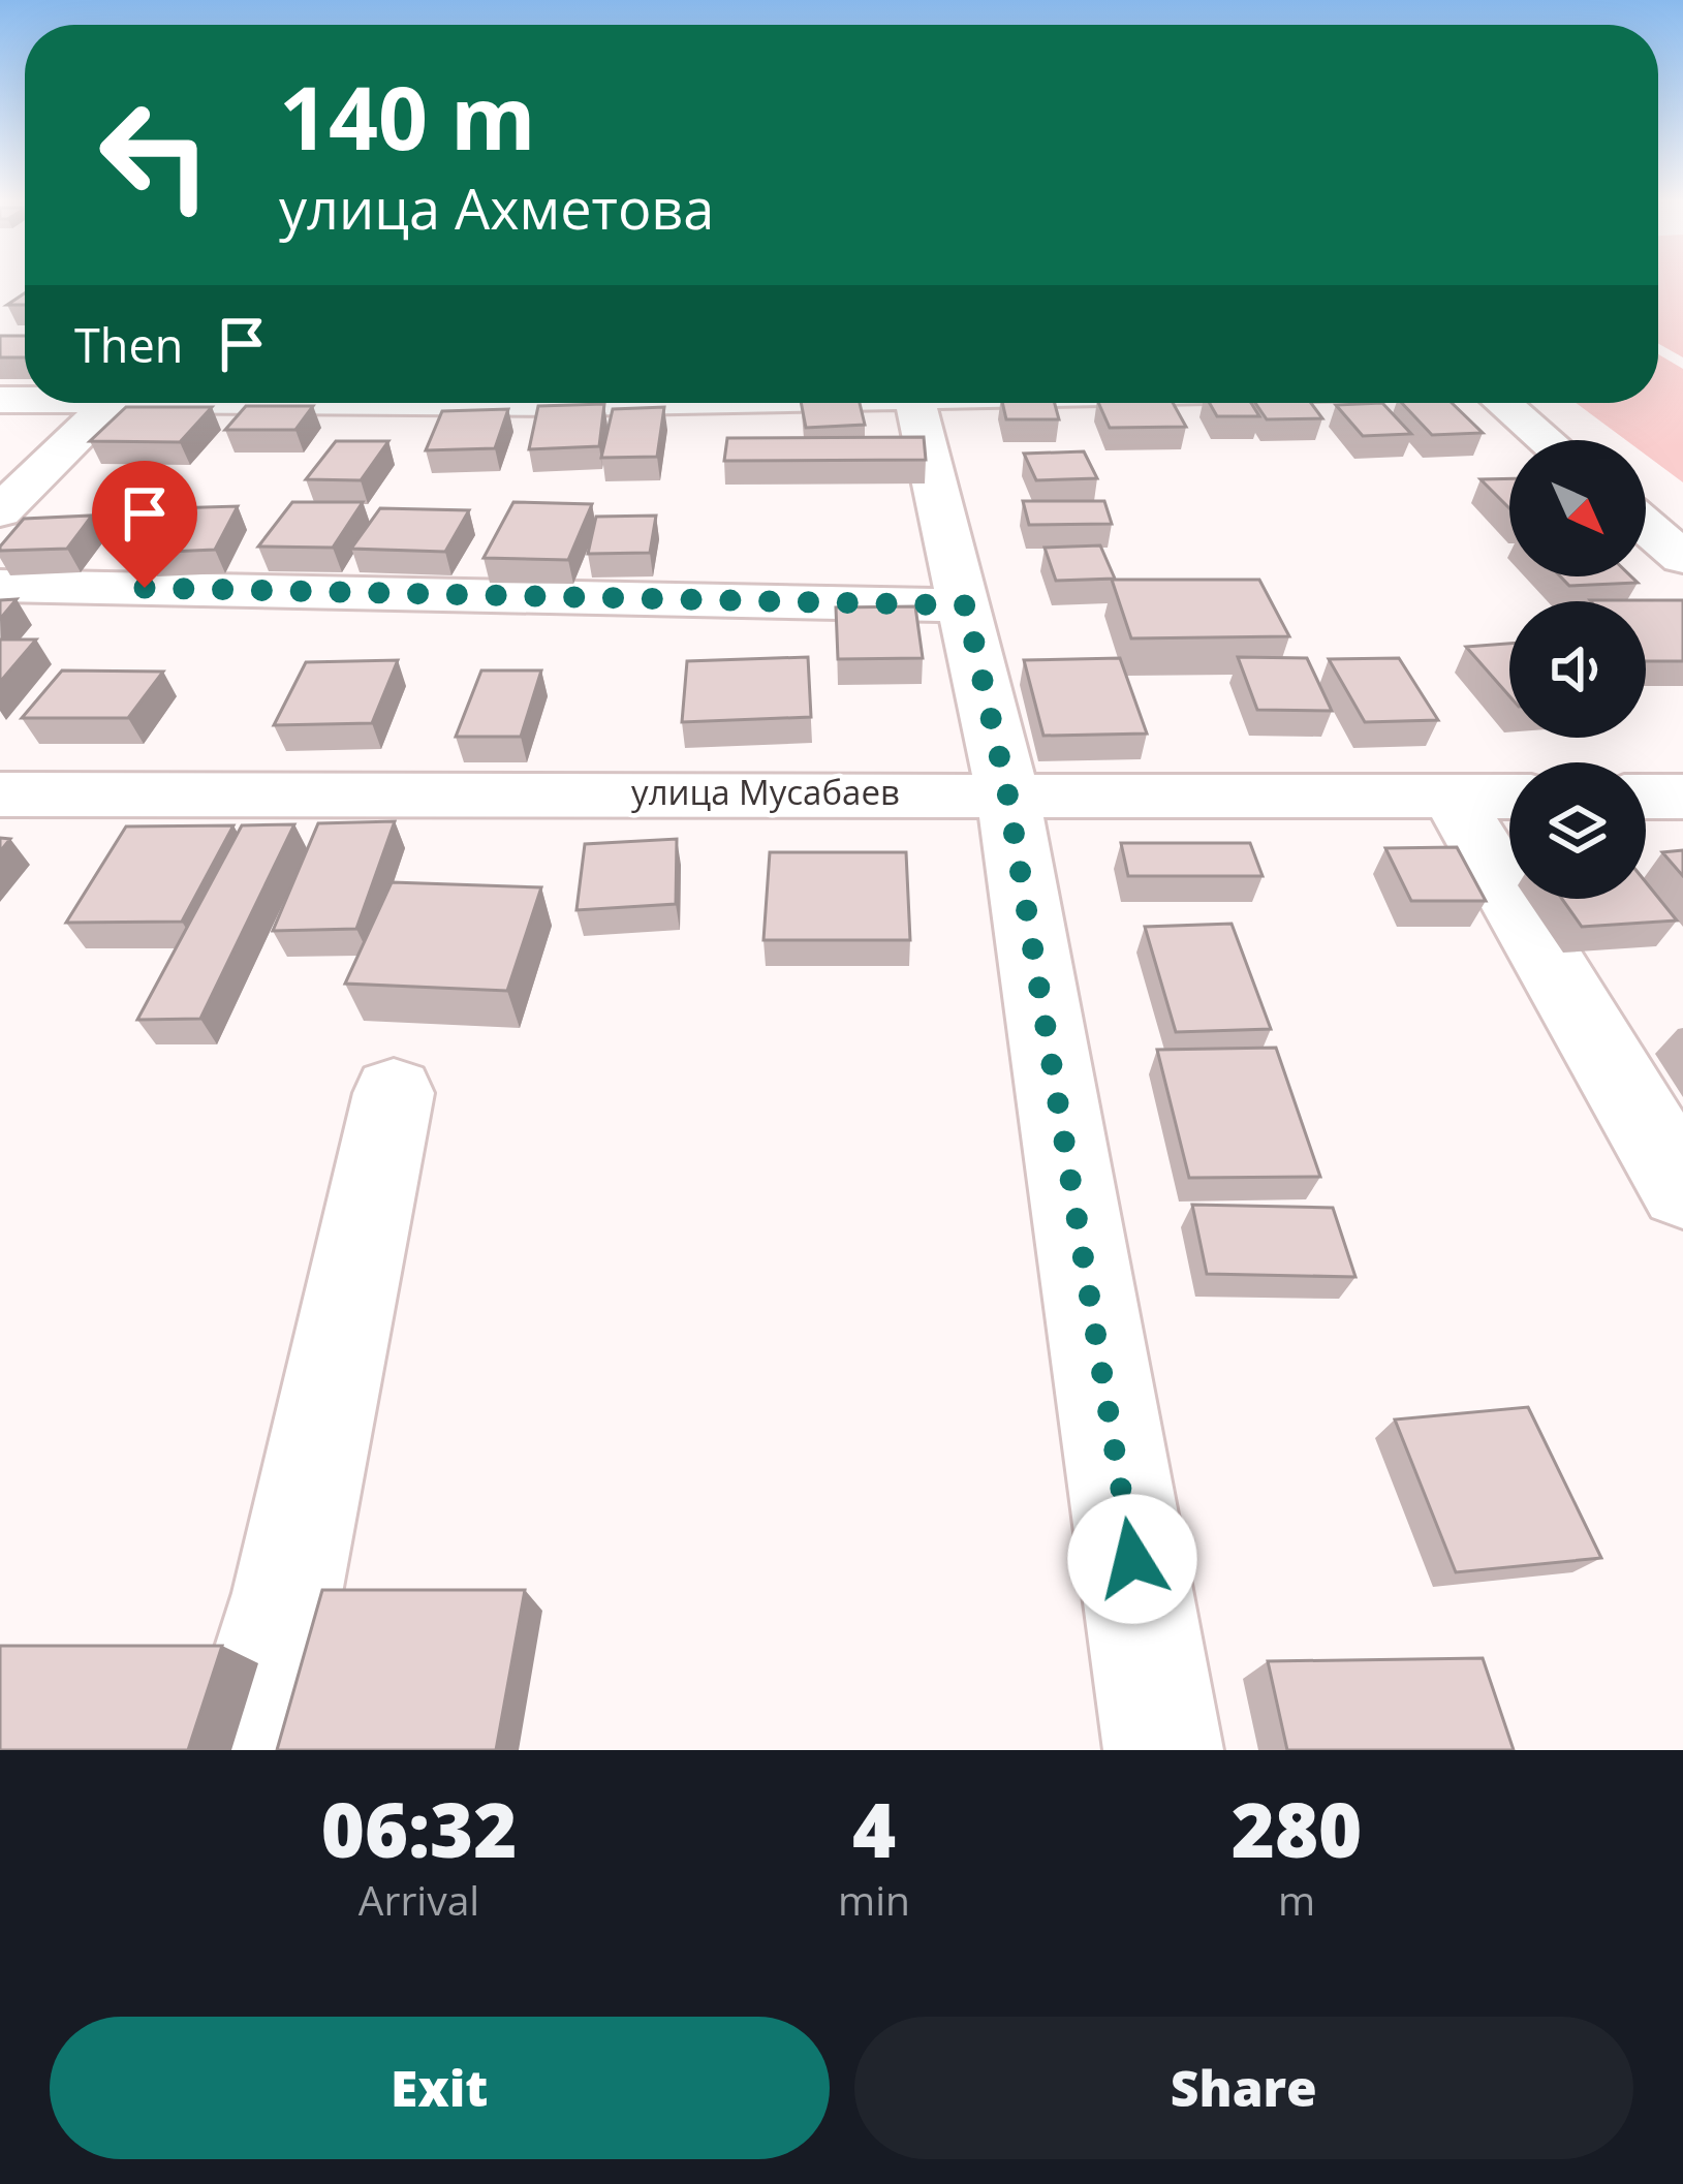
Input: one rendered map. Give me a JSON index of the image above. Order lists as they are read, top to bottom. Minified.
{"streets":{"street":["улица Мусабаев"]},"north":"bottom right","page":{"turn":["140 m","улица Ахметова"],"then":"Then","eta":["06:32","Arrival","4","min","280","m"],"buttons":["Exit","Share"]}}
